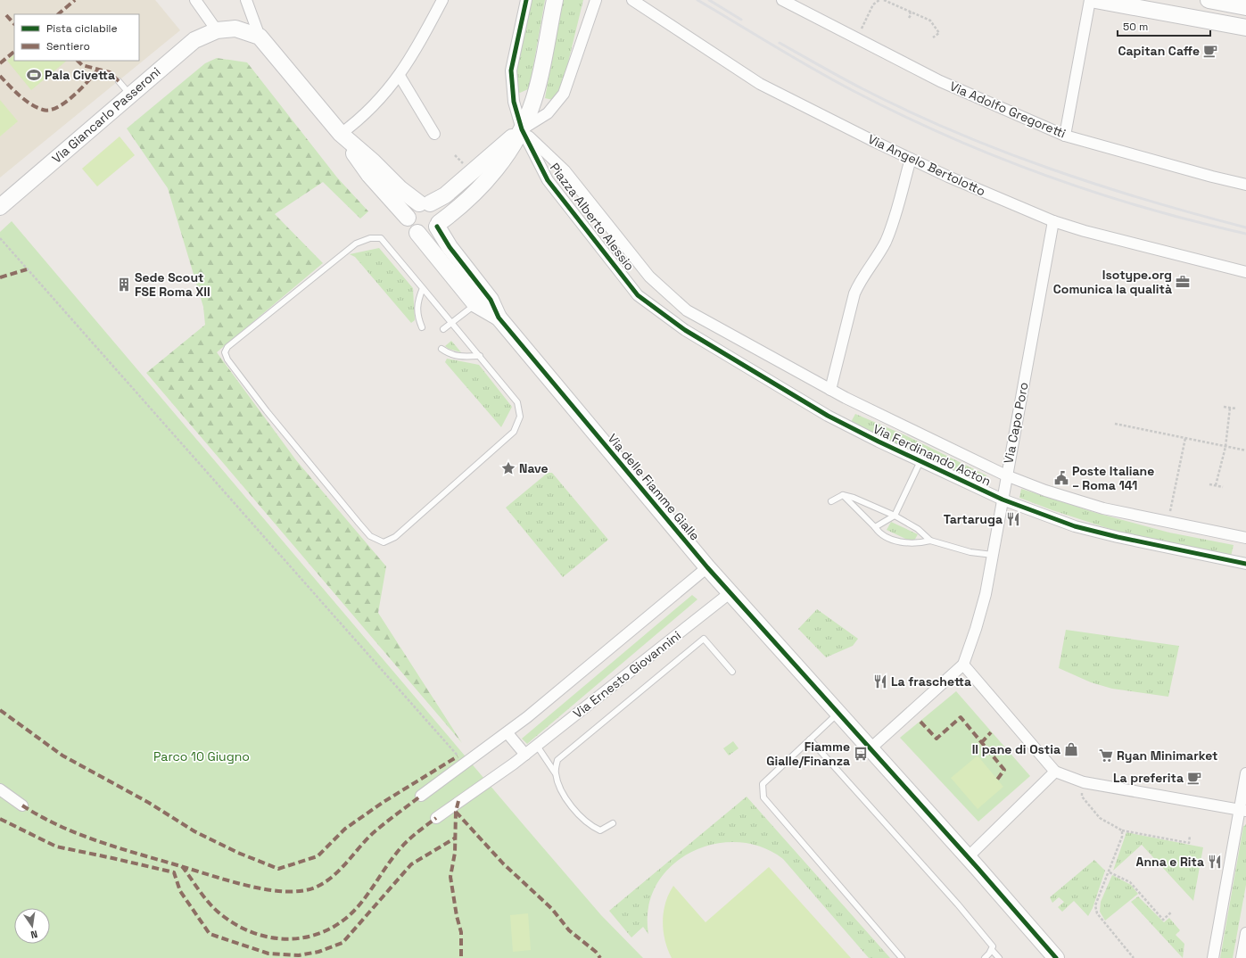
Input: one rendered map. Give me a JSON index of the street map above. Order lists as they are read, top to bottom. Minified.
{"streets":{"street":["Via Adolfo Gregoretti","Via Giancarlo Passeroni","Via Angelo Bertolotto","Piazza Alberto Alessio","Via Capo Poro","Via Ferdinando Acton","Via delle Fiamme Gialle","Via Ernesto Giovannini"]},"crossings":[["Via Angelo Bertolotto","Via Capo Poro"],["Piazza Alberto Alessio","Via Ferdinando Acton"],["Via Capo Poro","Via Ferdinando Acton"],["Via delle Fiamme Gialle","Via Ernesto Giovannini"]],"parks":["Parco 10 Giugno"],"places":{"cafe":["Capitan Caffe","La preferita"],"sports":["Pala Civetta"],"office":["Isotype.org Comunica la qualità"],"building":["Sede Scout FSE Roma XII"],"place":["Nave"],"public building":["Poste Italiane – Roma 141"],"restaurant":["Tartaruga","La fraschetta","Anna e Rita"],"shop":["Il pane di Ostia"],"bus stop":["Fiamme Gialle/Finanza"],"supermarket":["Ryan Minimarket"]},"legend":["Pista ciclabile","Sentiero"],"scale_bar":"50 m","north":"bottom"}
